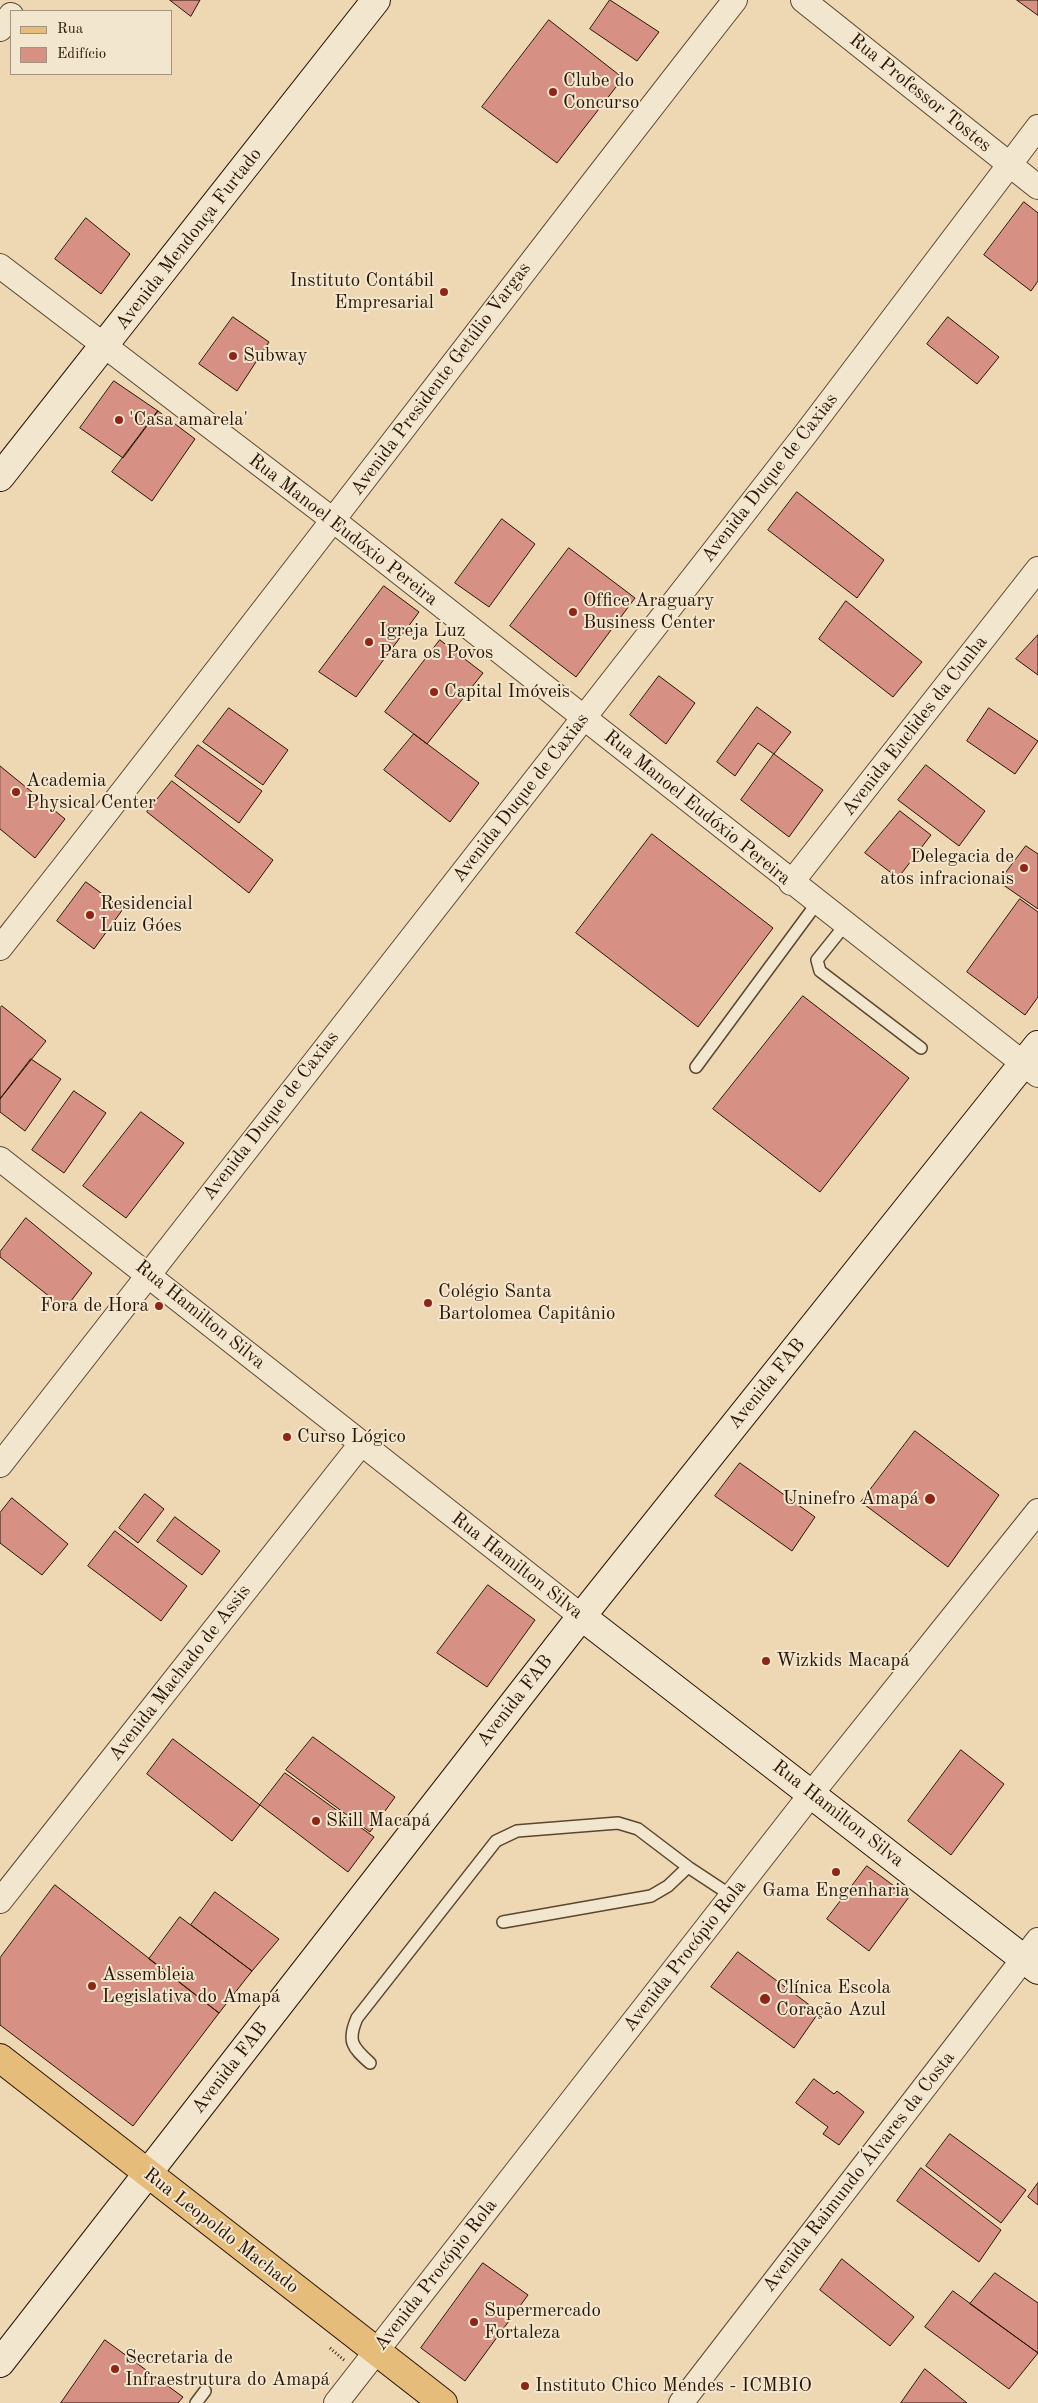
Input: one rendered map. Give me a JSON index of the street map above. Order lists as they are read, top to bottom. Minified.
{"streets":{"main road":["Avenida Mendonça Furtado","Rua Hamilton Silva","Avenida FAB","Rua Leopoldo Machado"],"street":["Rua Professor Tostes","Avenida Presidente Getúlio Vargas","Avenida Duque de Caxias","Rua Manoel Eudóxio Pereira","Avenida Euclides da Cunha","Avenida Machado de Assis","Avenida Procópio Rola","Avenida Raimundo Álvares da Costa"]},"crossings":[["Rua Professor Tostes","Avenida Duque de Caxias"],["Avenida Mendonça Furtado","Rua Manoel Eudóxio Pereira"],["Avenida Presidente Getúlio Vargas","Rua Manoel Eudóxio Pereira"],["Avenida Duque de Caxias","Rua Manoel Eudóxio Pereira"],["Avenida Duque de Caxias","Rua Hamilton Silva"],["Rua Manoel Eudóxio Pereira","Avenida Euclides da Cunha"],["Rua Manoel Eudóxio Pereira","Avenida FAB"],["Rua Hamilton Silva","Avenida FAB"],["Rua Hamilton Silva","Avenida Machado de Assis"],["Rua Hamilton Silva","Avenida Procópio Rola"],["Rua Hamilton Silva","Avenida Raimundo Álvares da Costa"],["Avenida FAB","Rua Leopoldo Machado"],["Avenida Procópio Rola","Rua Leopoldo Machado"]],"places":["Clube do Concurso","Instituto Contábil Empresarial","Subway","'Casa amarela'","Office Araguary Business Center","Igreja Luz Para os Povos","Capital Imóveis","Academia Physical Center","Delegacia de atos infracionais","Residencial Luiz Góes","Colégio Santa Bartolomea Capitânio","Fora de Hora","Curso Lógico","Uninefro Amapá","Wizkids Macapá","Skill Macapá","Gama Engenharia","Assembleia Legislativa do Amapá","Clínica Escola Coração Azul","Supermercado Fortaleza","Secretaria de Infraestrutura do Amapá","Instituto Chico Mendes - ICMBIO"],"legend":["Rua","Edifício"]}
